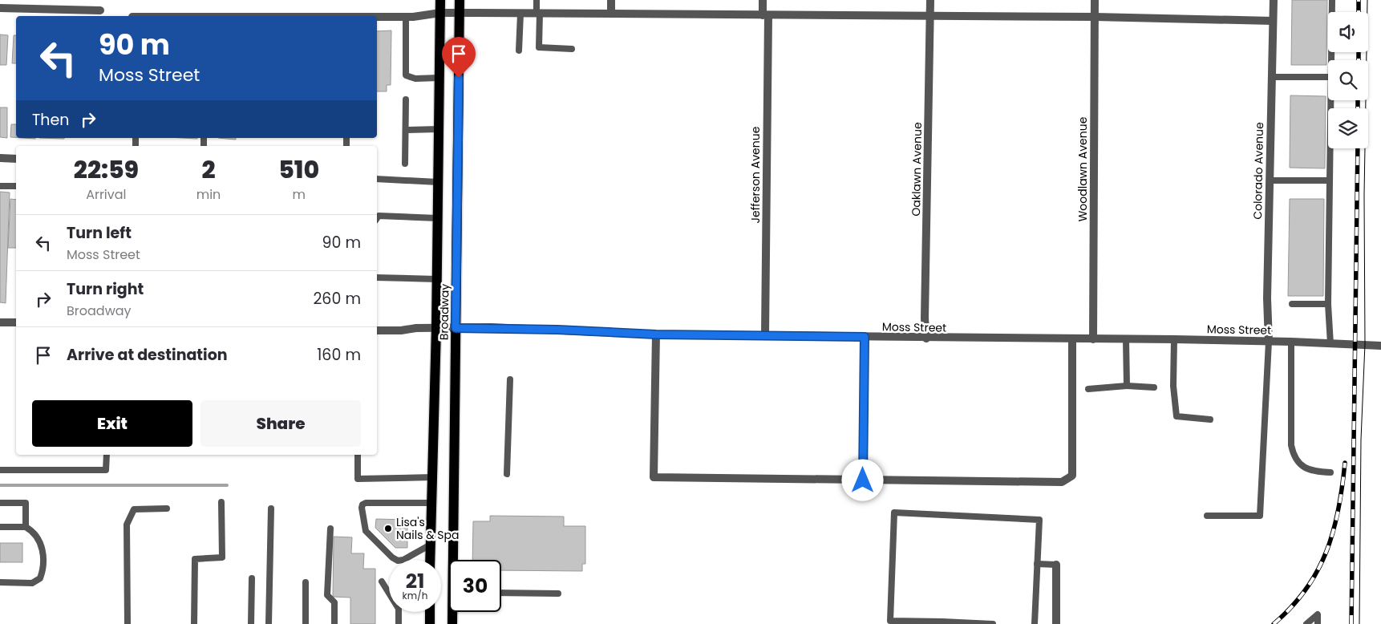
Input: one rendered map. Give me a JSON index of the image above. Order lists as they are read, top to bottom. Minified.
{"streets":{"main road":["Broadway"],"street":["Oaklawn Avenue","Woodlawn Avenue","Colorado Avenue","Jefferson Avenue","Moss Street"]},"crossings":[["Oaklawn Avenue","Moss Street"],["Woodlawn Avenue","Moss Street"],["Colorado Avenue","Moss Street"],["Jefferson Avenue","Moss Street"],["Broadway","Moss Street"]],"places":["Lisa's Nails & Spa"],"page":{"turn":["90 m","Moss Street"],"then":"Then","eta":["22:59","Arrival","2","min","510","m"],"list":[{"name":"Turn left","note":"Moss Street","value":"90 m"},{"name":"Turn right","note":"Broadway","value":"260 m"},{"name":"Arrive at destination","value":"160 m"}],"buttons":["Exit","Share"],"speed":"21 km/h","limit":"30"}}
